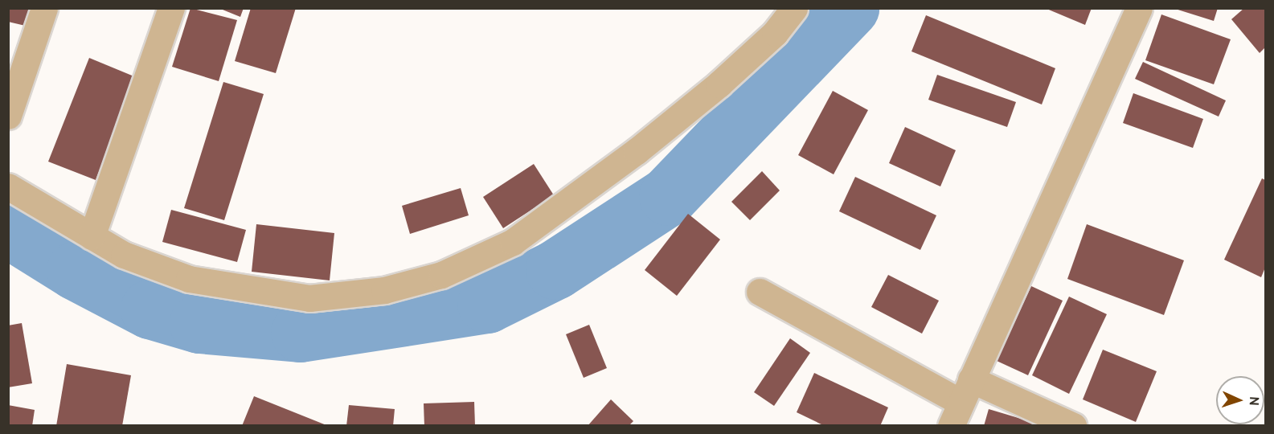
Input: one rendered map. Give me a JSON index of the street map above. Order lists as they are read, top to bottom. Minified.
{"north":"right"}
